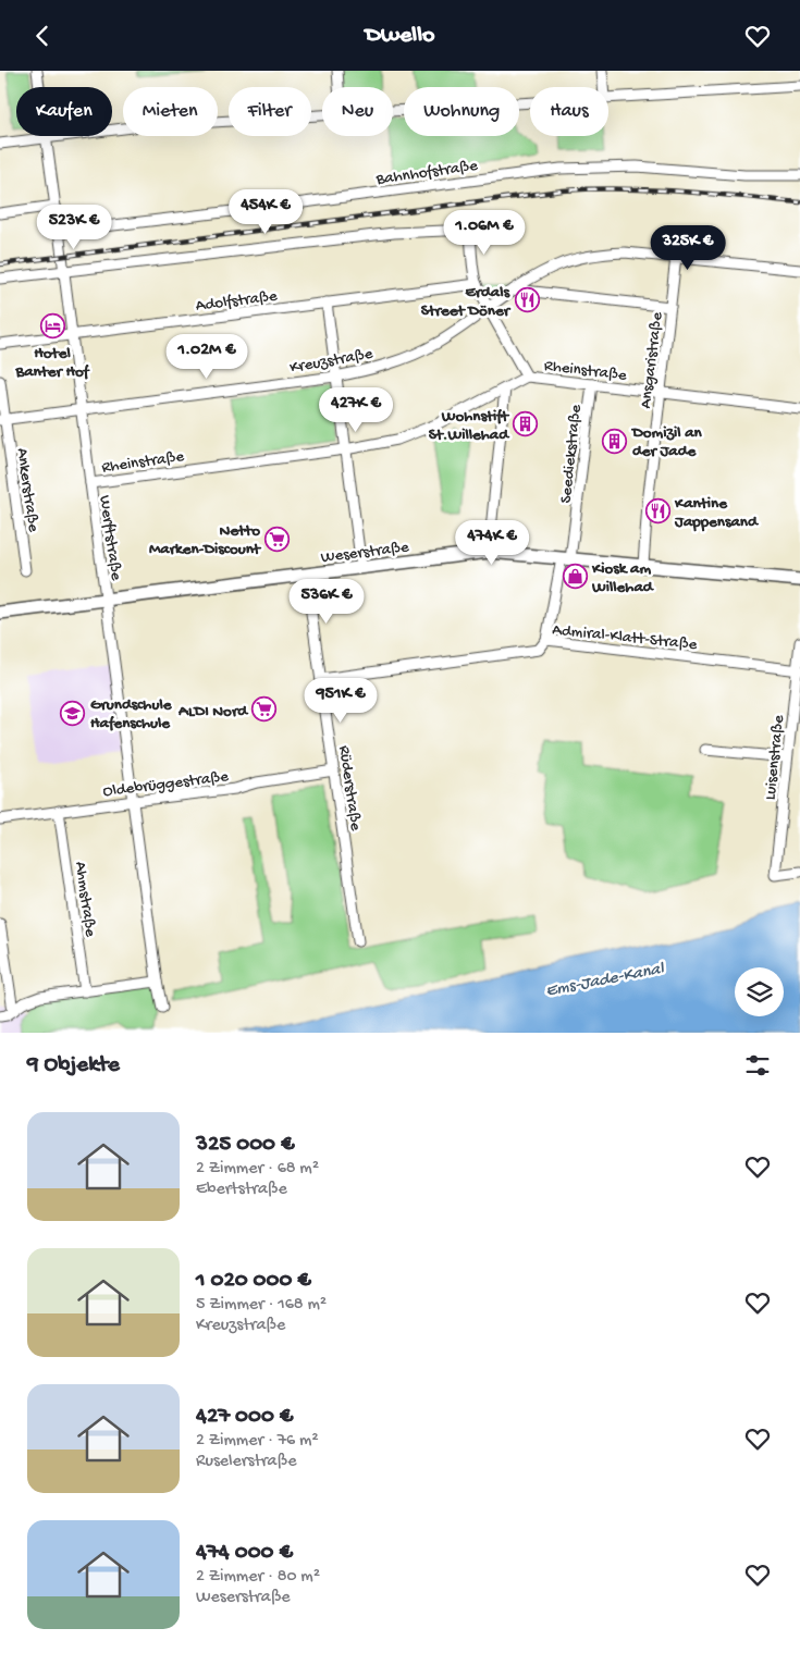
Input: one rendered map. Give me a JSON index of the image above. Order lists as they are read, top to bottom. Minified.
{"streets":{"street":["Bahnhofstraße","Adolfstraße","Kreuzstraße","Ansgaristraße","Rheinstraße","Seediekstraße","Ankerstraße","Werftstraße","Weserstraße","Admiral-Klatt-Straße","Luisenstraße","Oldebrüggestraße","Rüderstraße","Ahmstraße"]},"crossings":[["Bahnhofstraße","Werftstraße"],["Adolfstraße","Werftstraße"],["Kreuzstraße","Ansgaristraße"],["Kreuzstraße","Ankerstraße"],["Kreuzstraße","Werftstraße"],["Ansgaristraße","Rheinstraße"],["Ansgaristraße","Weserstraße"],["Rheinstraße","Seediekstraße"],["Rheinstraße","Werftstraße"],["Seediekstraße","Weserstraße"],["Seediekstraße","Admiral-Klatt-Straße"],["Werftstraße","Weserstraße"],["Werftstraße","Oldebrüggestraße"],["Weserstraße","Rüderstraße"],["Admiral-Klatt-Straße","Luisenstraße"],["Admiral-Klatt-Straße","Rüderstraße"],["Oldebrüggestraße","Rüderstraße"],["Oldebrüggestraße","Ahmstraße"]],"water":["Ems-Jade-Kanal"],"places":{"restaurant":["Erdals Street Döner","Kantine Jappensand"],"hotel":["Hotel Banter Hof"],"building":["Wohnstift St.Willehad","Domizil an der Jade"],"supermarket":["Netto Marken-Discount","ALDI Nord"],"shop":["Kiosk am Willehad"],"school or university":["Grundschule Hafenschule"]},"page":{"header":"Dwello","chip":["Kaufen","Mieten","Filter","Neu","Wohnung","Haus"],"price":["454K €","523K €","1.06M €","325K €","1.02M €","427K €","474K €","536K €","951K €"],"heading":"9 Objekte","list":[{"name":"325 000 €","note":"2 Zimmer · 68 m² · Ebertstraße"},{"name":"1 020 000 €","note":"5 Zimmer · 168 m² · Kreuzstraße"},{"name":"427 000 €","note":"2 Zimmer · 76 m² · Ruselerstraße"},{"name":"474 000 €","note":"2 Zimmer · 80 m² · Weserstraße"}]}}
